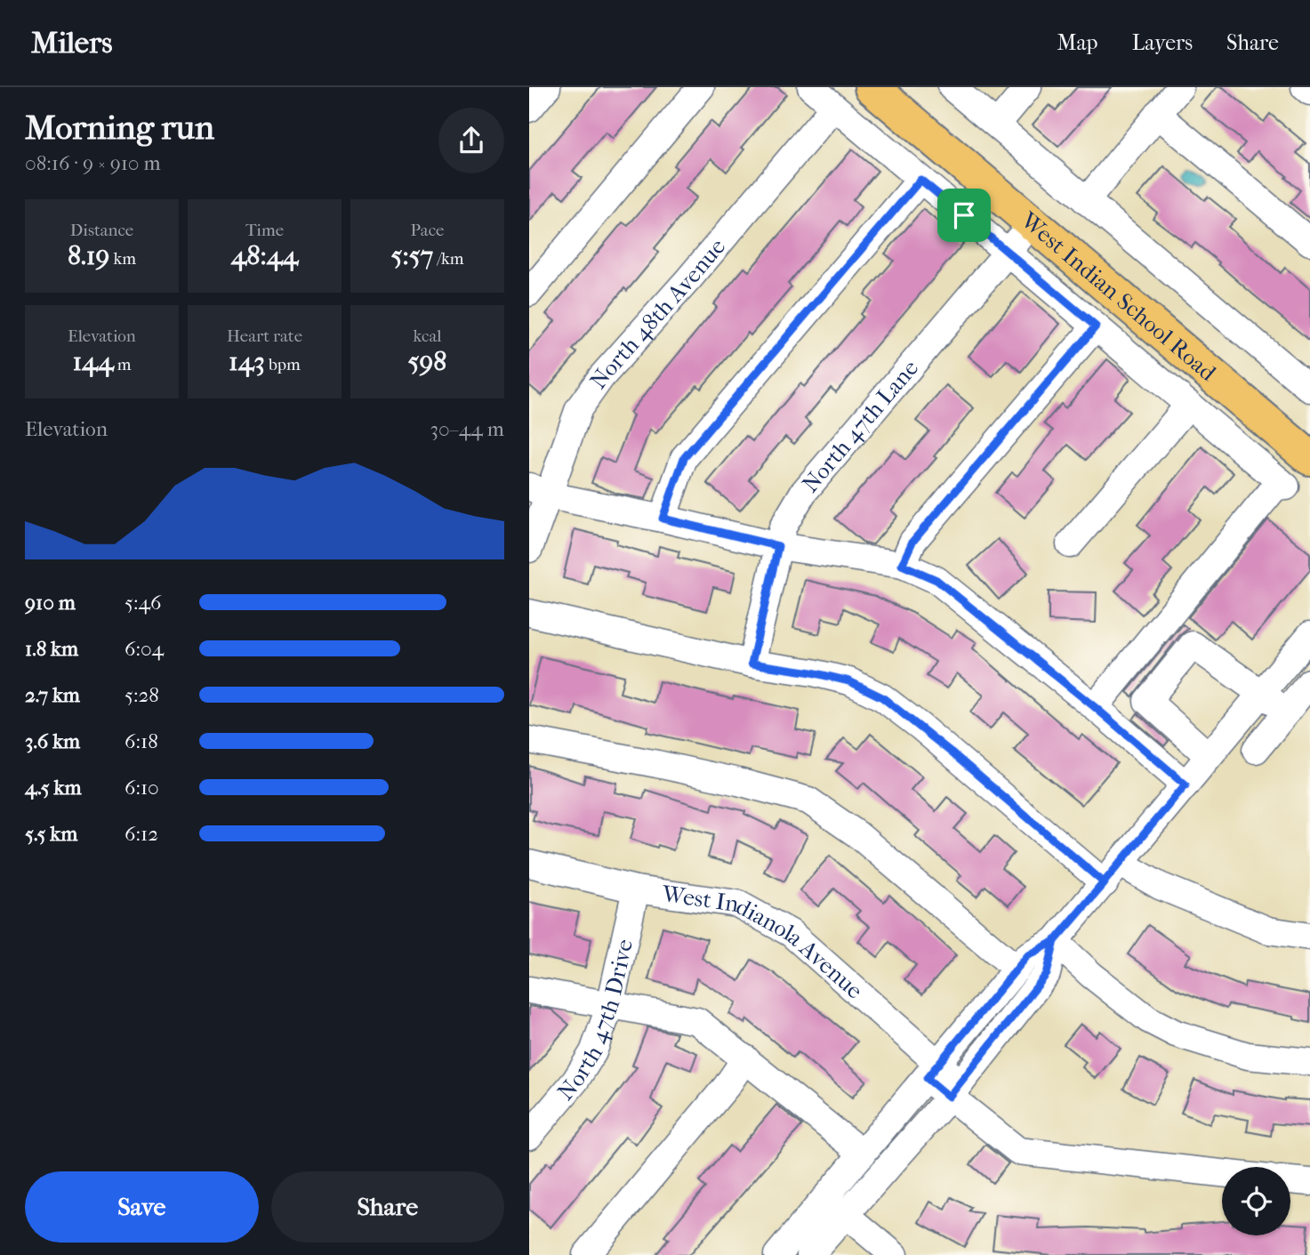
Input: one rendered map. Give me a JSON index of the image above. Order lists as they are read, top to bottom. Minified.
{"streets":{"main road":["West Indian School Road"],"street":["North 48th Avenue","North 47th Lane","West Indianola Avenue","North 47th Drive"]},"crossings":[["West Indian School Road","North 48th Avenue"],["West Indian School Road","North 47th Lane"],["West Indianola Avenue","North 47th Drive"]],"page":{"header":"Milers","nav":["Map","Layers","Share"],"heading":["Morning run","08:16 · 9 × 910 m"],"stats":[["Distance","8.19 km"],["Time","48:44"],["Pace","5:57 /km"],["Elevation","144 m"],["Heart rate","143 bpm"],["kcal","598"]],"chart":["Elevation","30–44 m"],"list":[{"name":"910 m","note":"5:46"},{"name":"1.8 km","note":"6:04"},{"name":"2.7 km","note":"5:28"},{"name":"3.6 km","note":"6:18"},{"name":"4.5 km","note":"6:10"},{"name":"5.5 km","note":"6:12"}],"buttons":["Save","Share"]}}
